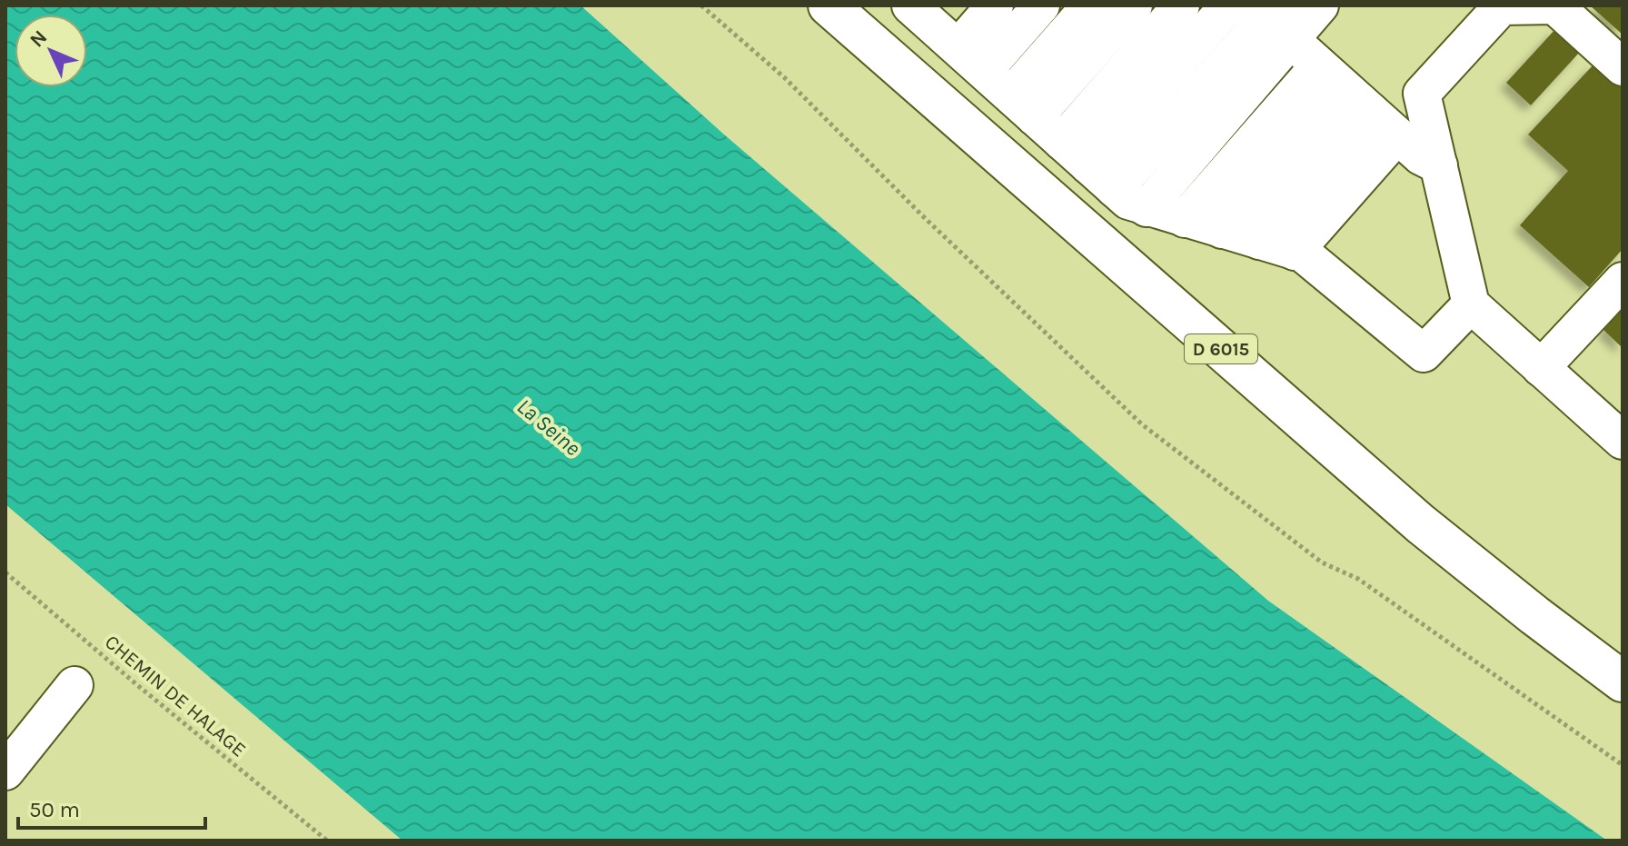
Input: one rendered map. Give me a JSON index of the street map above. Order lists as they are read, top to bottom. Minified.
{"streets":{"main road":["D 6015"],"path":["CHEMIN DE HALAGE"]},"water":["La Seine"],"scale_bar":"50 m","north":"top left"}
